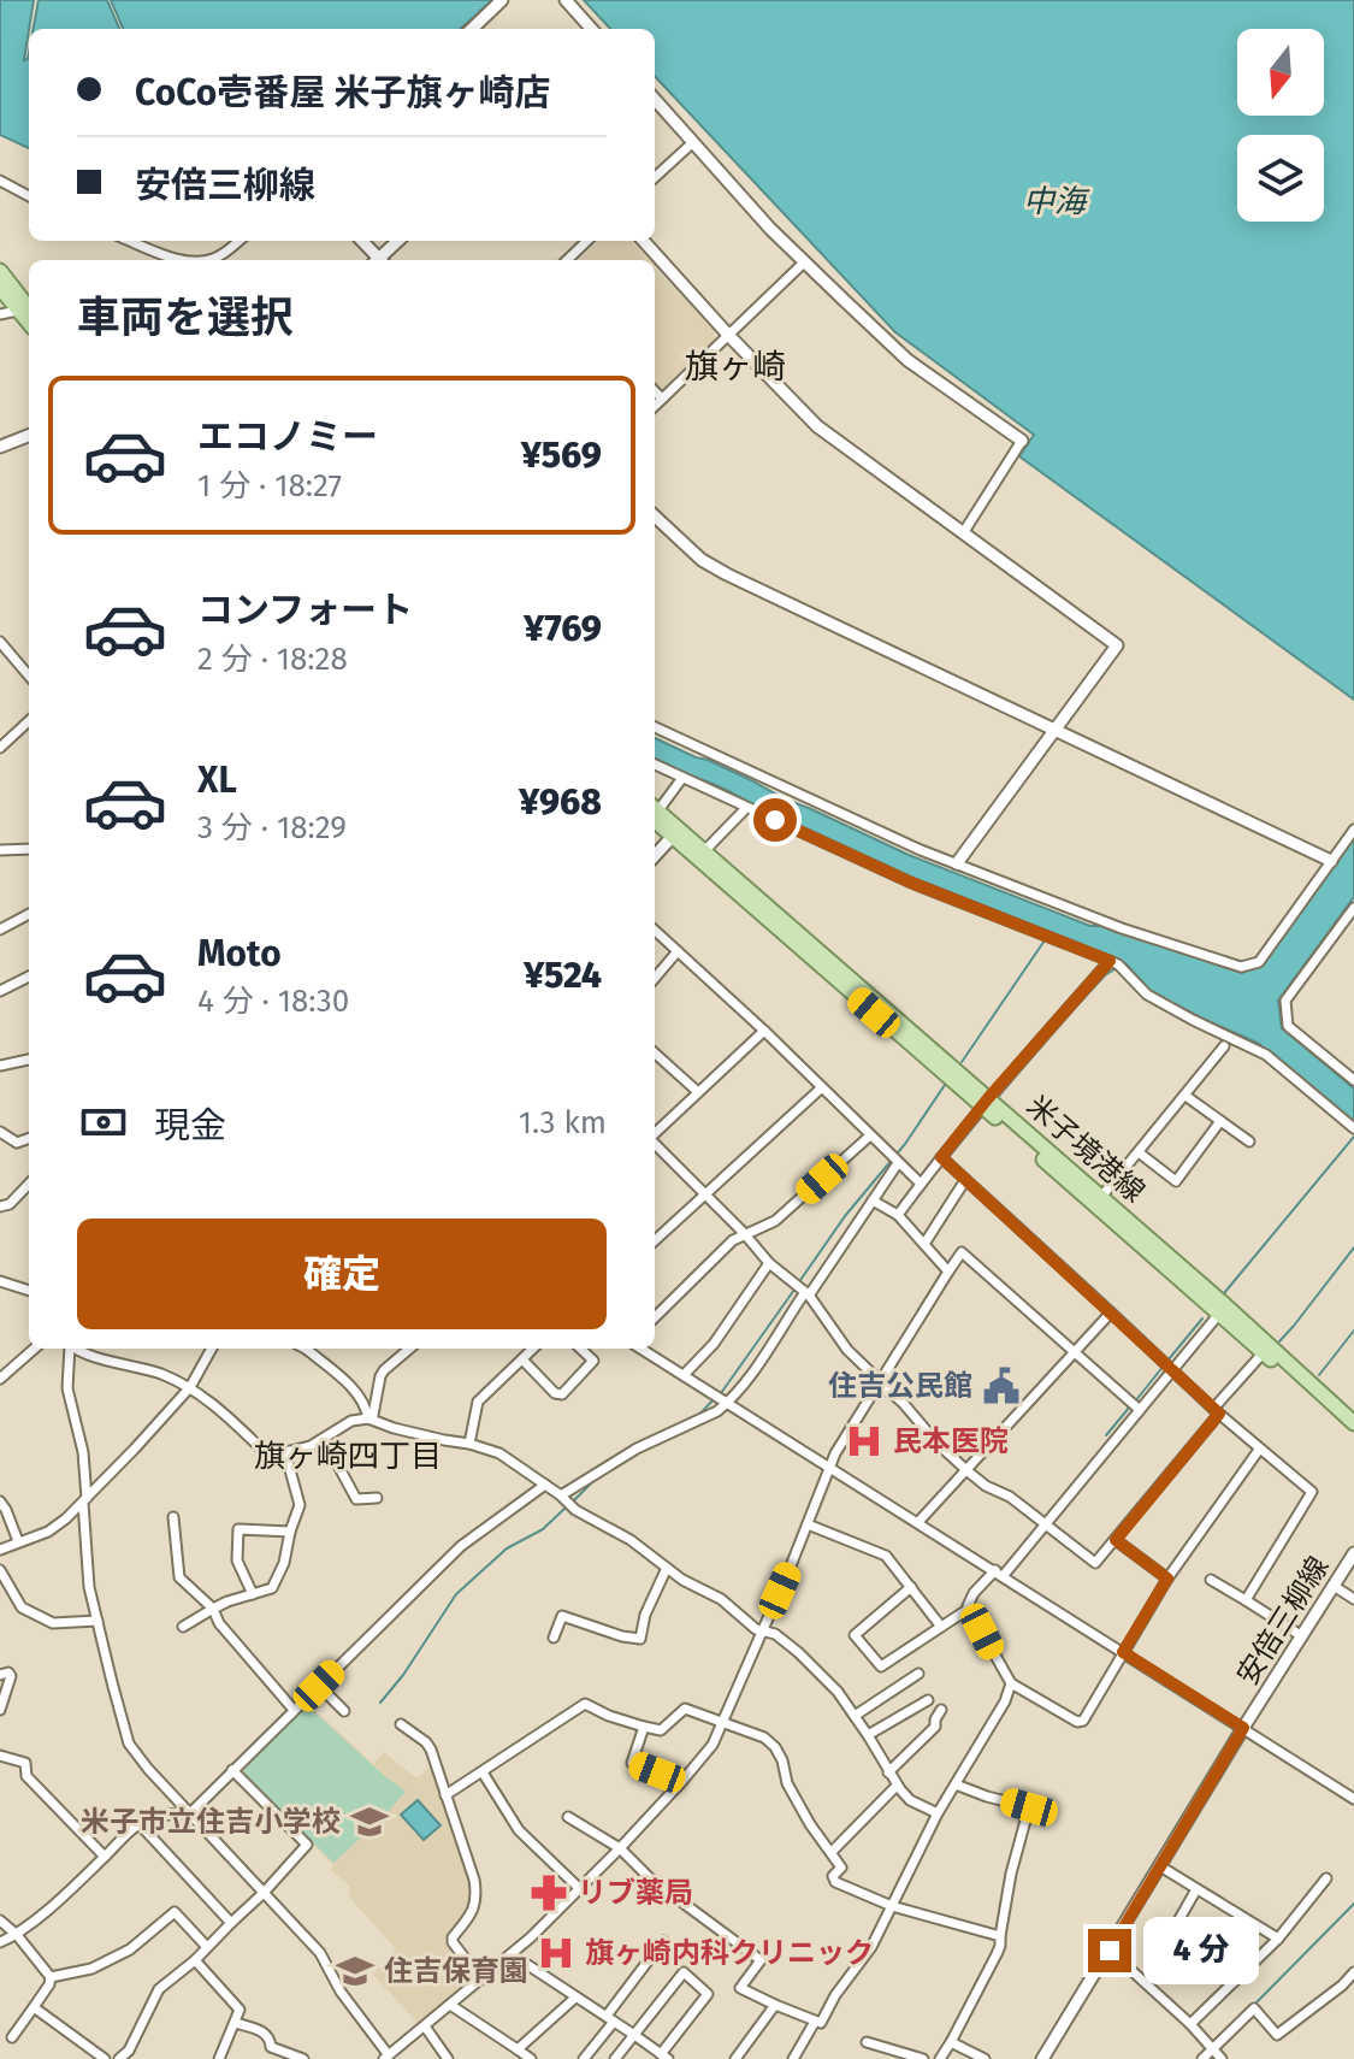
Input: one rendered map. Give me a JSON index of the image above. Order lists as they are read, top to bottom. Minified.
{"streets":{"main road":["米子境港線"],"street":["安倍三柳線"]},"districts":["旗ヶ崎","旗ヶ崎四丁目"],"water":["中海"],"places":{"public building":["住吉公民館"],"hospital":["民本医院","旗ヶ崎内科クリニック"],"school or university":["米子市立住吉小学校","住吉保育園"],"pharmacy":["リブ薬局"]},"north":"bottom","page":{"banner":["CoCo壱番屋 米子旗ヶ崎店","安倍三柳線"],"heading":"車両を選択","list":[{"name":"エコノミー","note":"1 分 · 18:27","value":"¥569"},{"name":"コンフォート","note":"2 分 · 18:28","value":"¥769"},{"name":"XL","note":"3 分 · 18:29","value":"¥968"},{"name":"Moto","note":"4 分 · 18:30","value":"¥524"}],"pay":["現金","1.3 km"],"buttons":"確定","bubble":"4 分"}}
